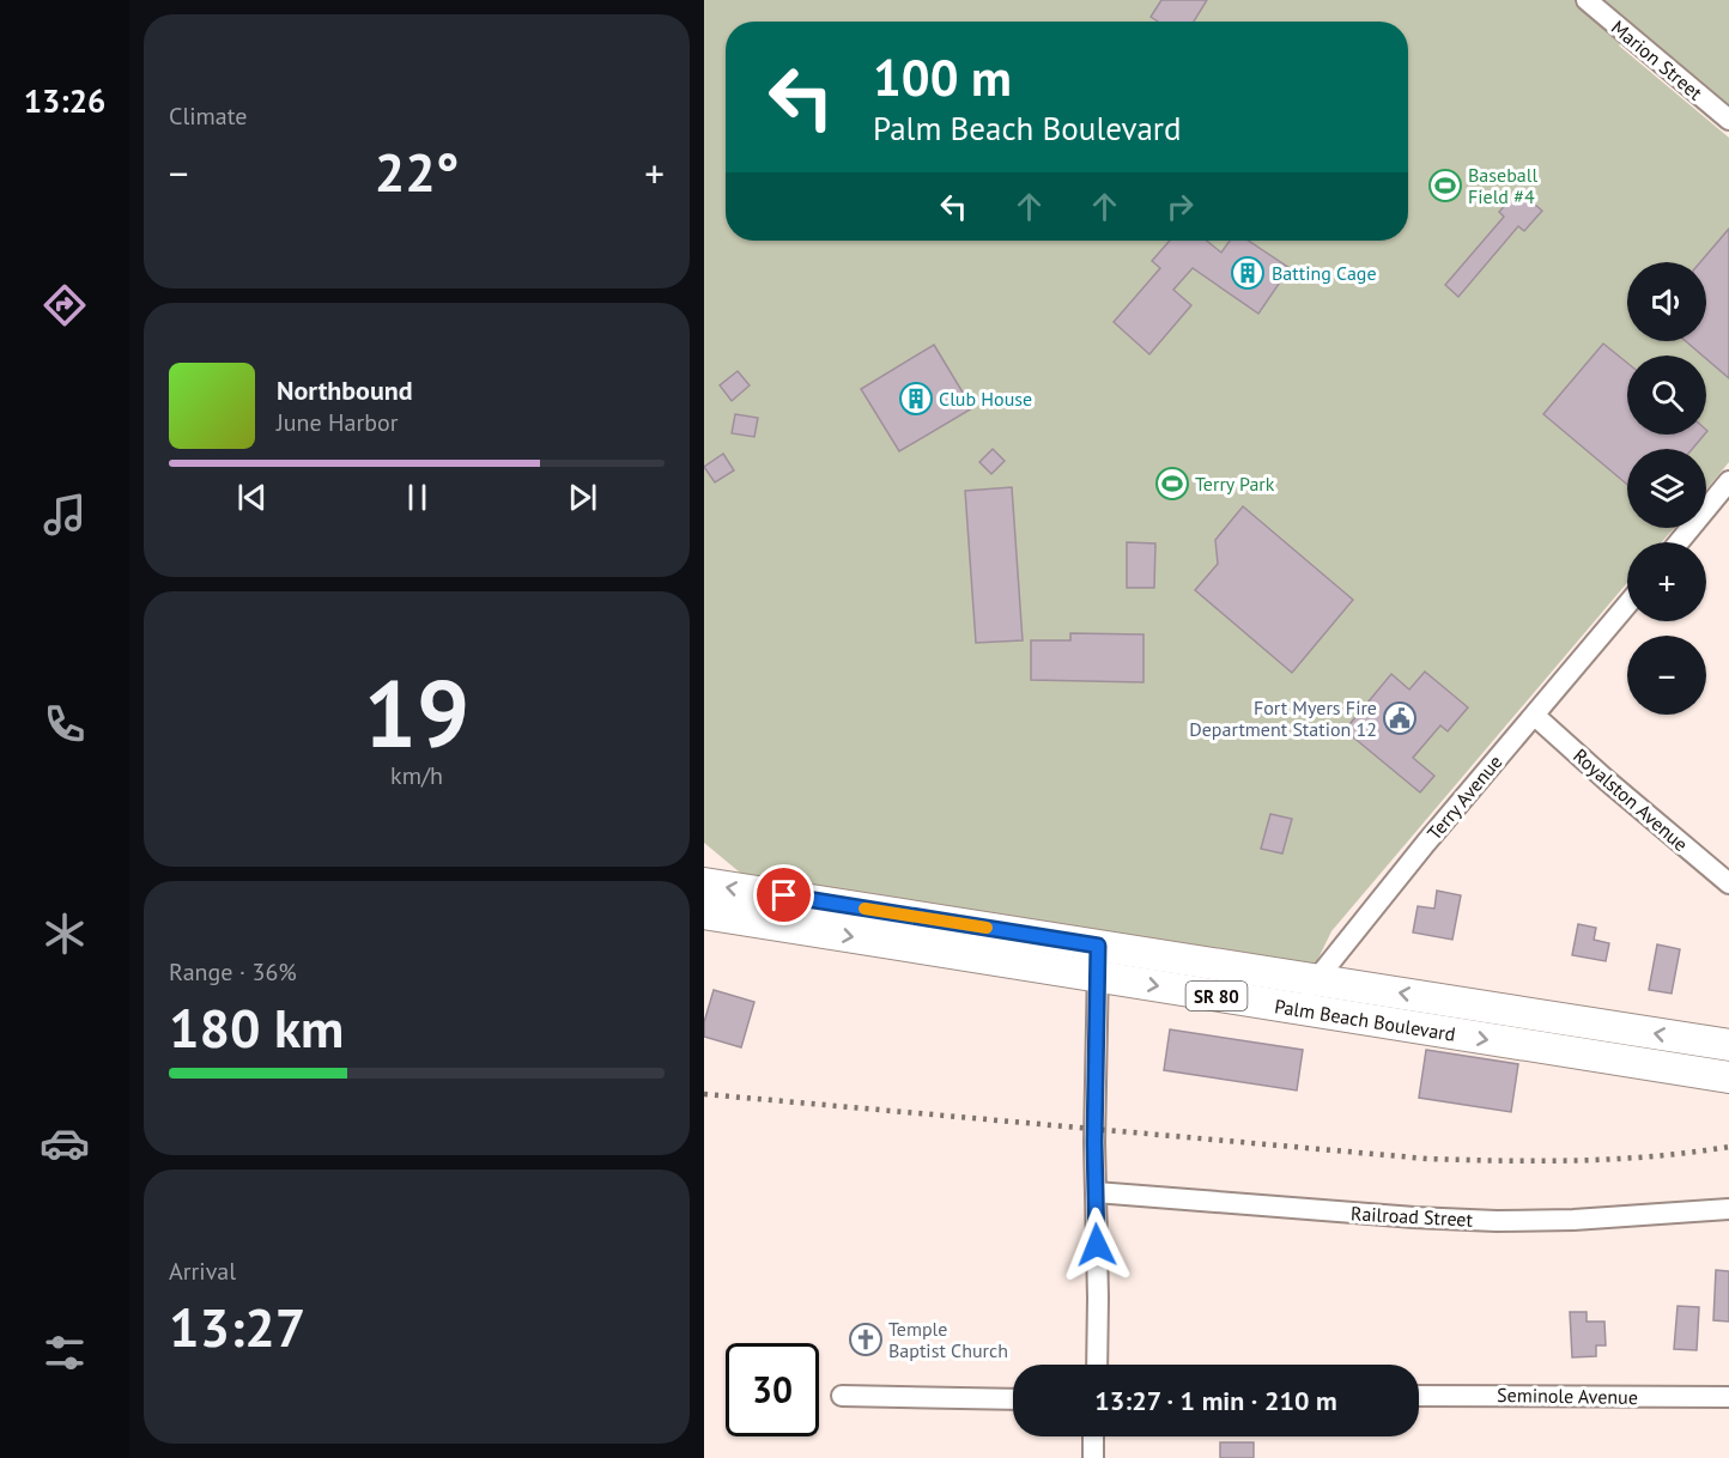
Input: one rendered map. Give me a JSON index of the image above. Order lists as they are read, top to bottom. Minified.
{"streets":{"main road":["SR 80","Palm Beach Boulevard"],"street":["Marion Street","Terry Avenue","Royalston Avenue","Railroad Street","Seminole Avenue"]},"crossings":[["Terry Avenue","Royalston Avenue"],["Terry Avenue","Palm Beach Boulevard"]],"places":{"sports":["Baseball Field #4","Terry Park"],"building":["Batting Cage","Club House"],"public building":["Fort Myers Fire Department Station 12"],"church":["Temple Baptist Church"]},"page":{"tabs":"13:26","tile":["Climate",["19","km/h"],["Range · 36%","180 km"],["Arrival","13:27"]],"turn":["100 m","Palm Beach Boulevard"],"heat":["−","22°","+"],"map_buttons":["+","−"],"song":["Northbound","June Harbor"],"limit":"30","trip":"13:27 · 1 min · 210 m"}}
